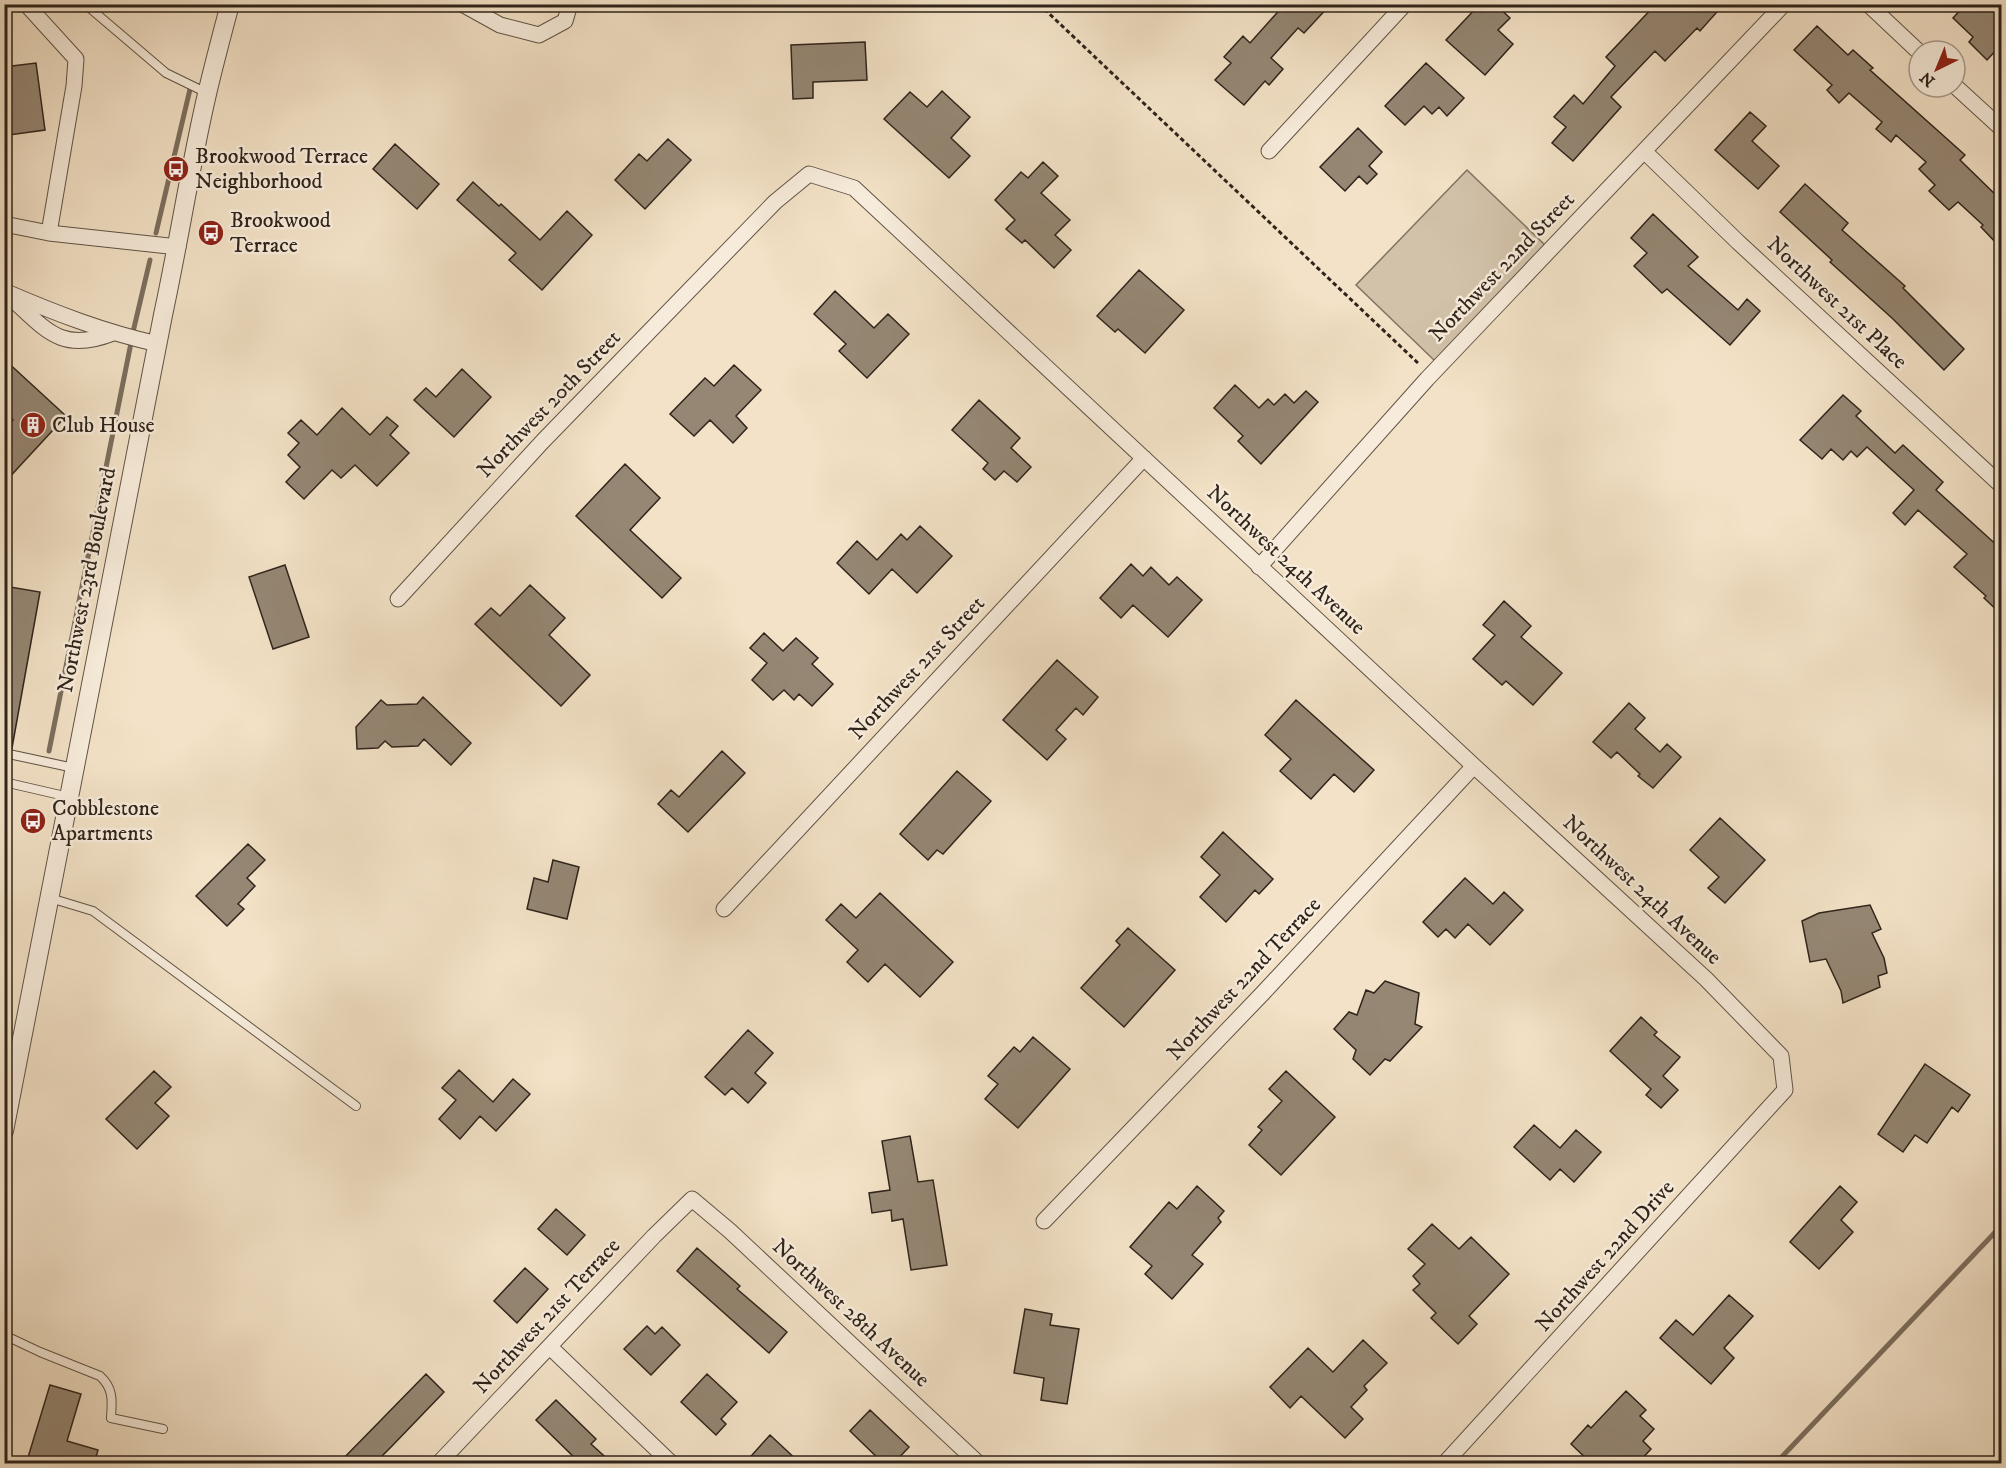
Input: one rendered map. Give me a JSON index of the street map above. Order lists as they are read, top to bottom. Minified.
{"streets":{"street":["Northwest 22nd Street","Northwest 21st Place","Northwest 20th Street","Northwest 24th Avenue","Northwest 23rd Boulevard","Northwest 21st Street","Northwest 22nd Terrace","Northwest 22nd Drive","Northwest 28th Avenue","Northwest 21st Terrace"]},"crossings":[["Northwest 22nd Street","Northwest 21st Place"],["Northwest 22nd Street","Northwest 24th Avenue"],["Northwest 20th Street","Northwest 24th Avenue"],["Northwest 24th Avenue","Northwest 21st Street"],["Northwest 24th Avenue","Northwest 22nd Terrace"],["Northwest 24th Avenue","Northwest 22nd Drive"],["Northwest 28th Avenue","Northwest 21st Terrace"]],"places":{"bus stop":["Brookwood Terrace Neighborhood","Brookwood Terrace","Cobblestone Apartments"],"building":["Club House"]},"north":"bottom left"}
